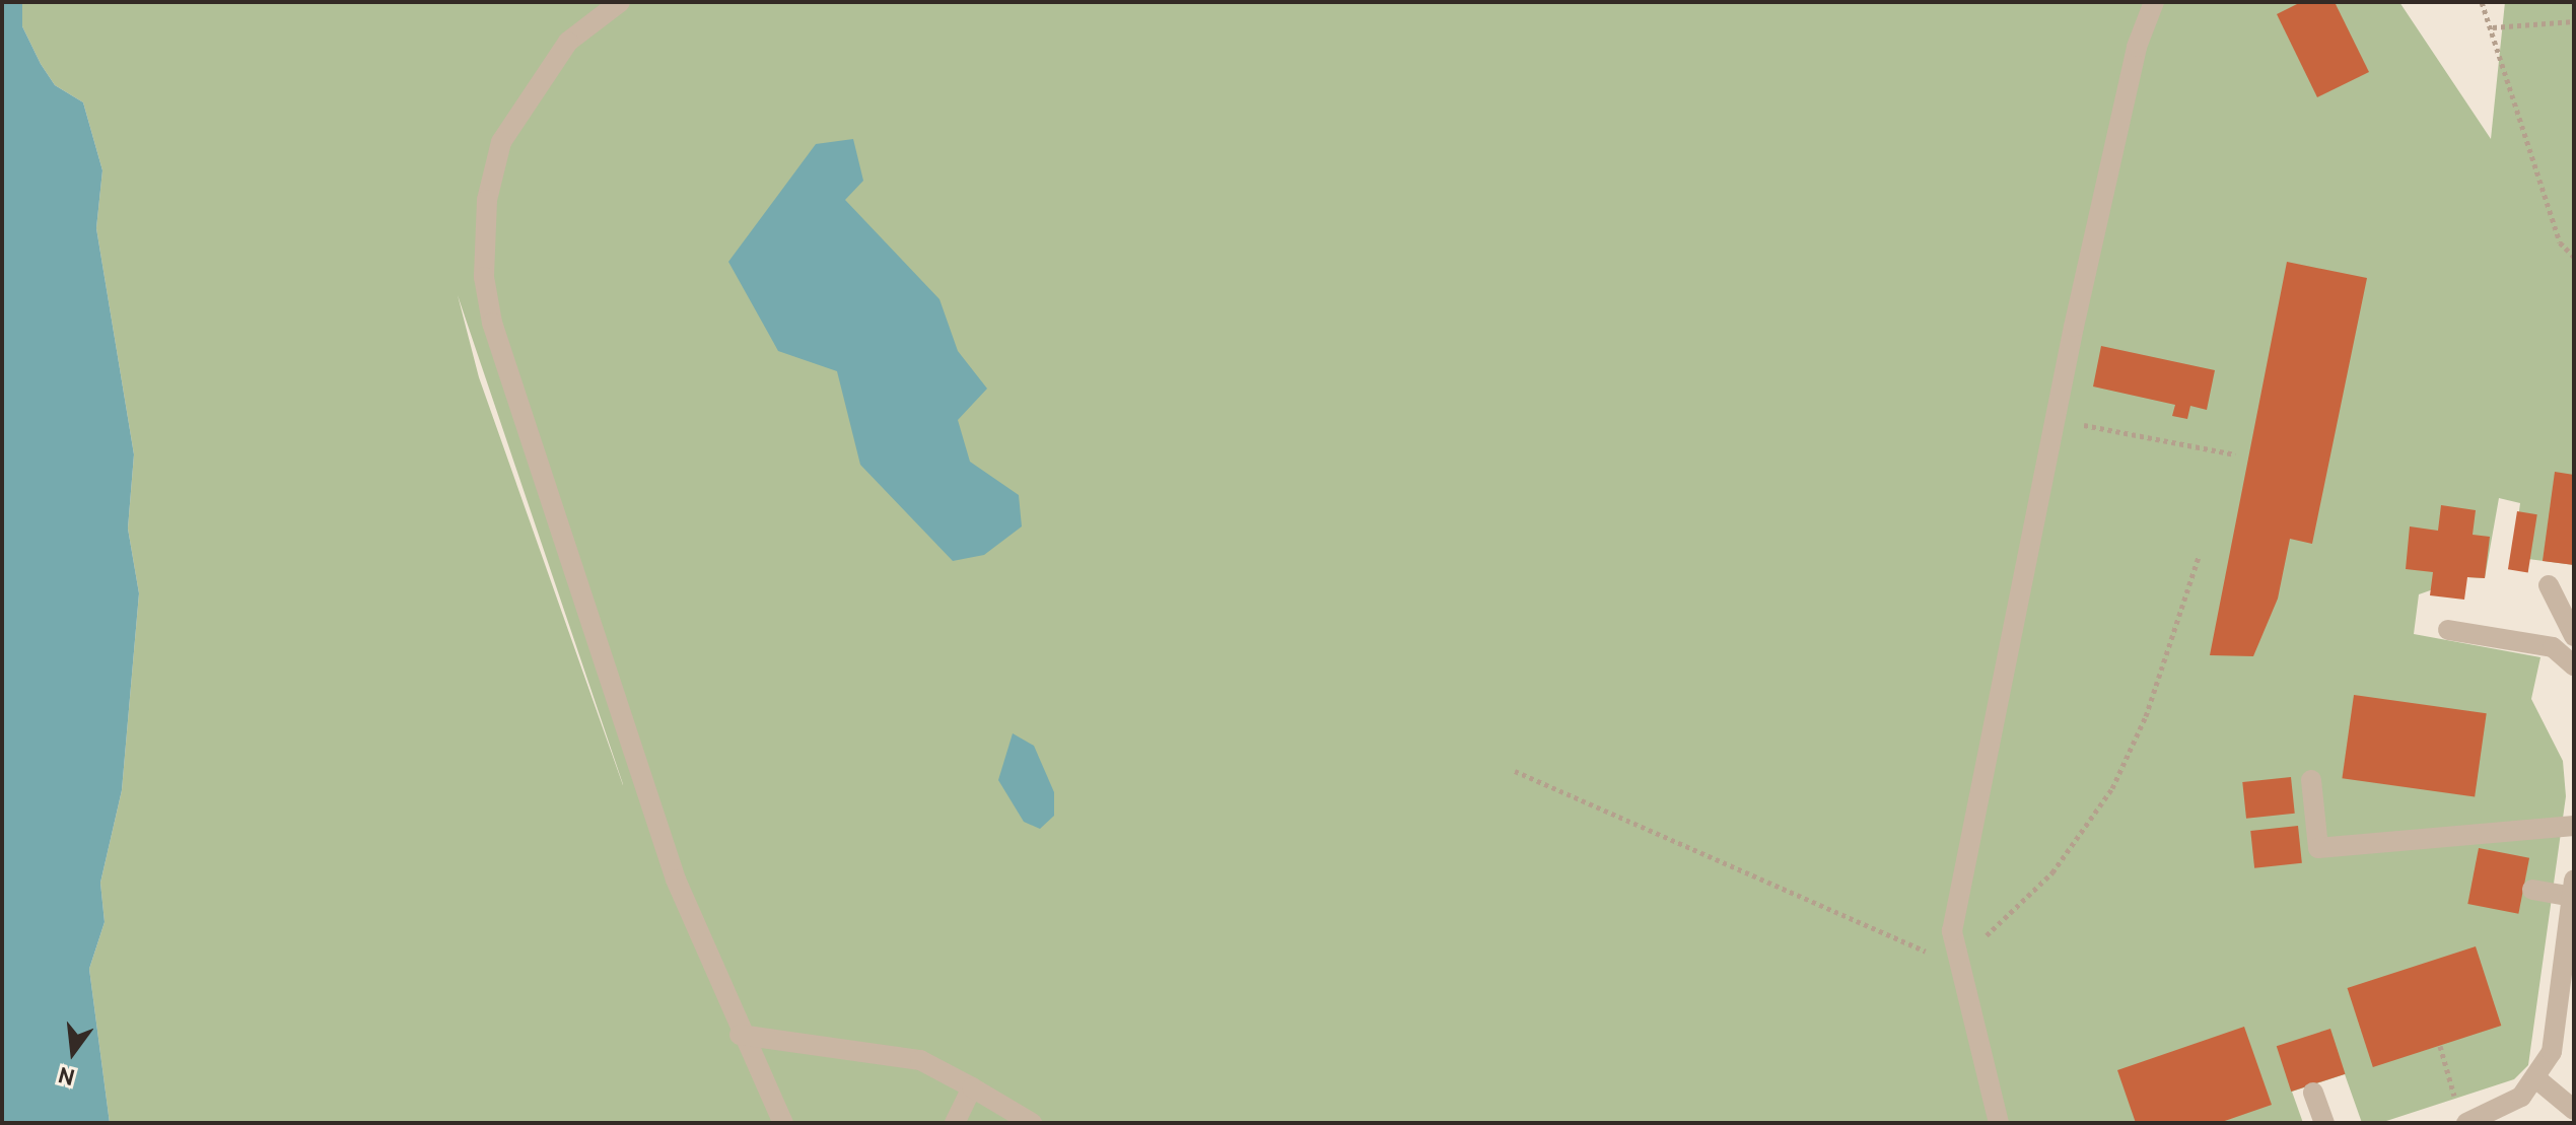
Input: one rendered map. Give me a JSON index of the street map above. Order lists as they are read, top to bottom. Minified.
{"north":"bottom"}
